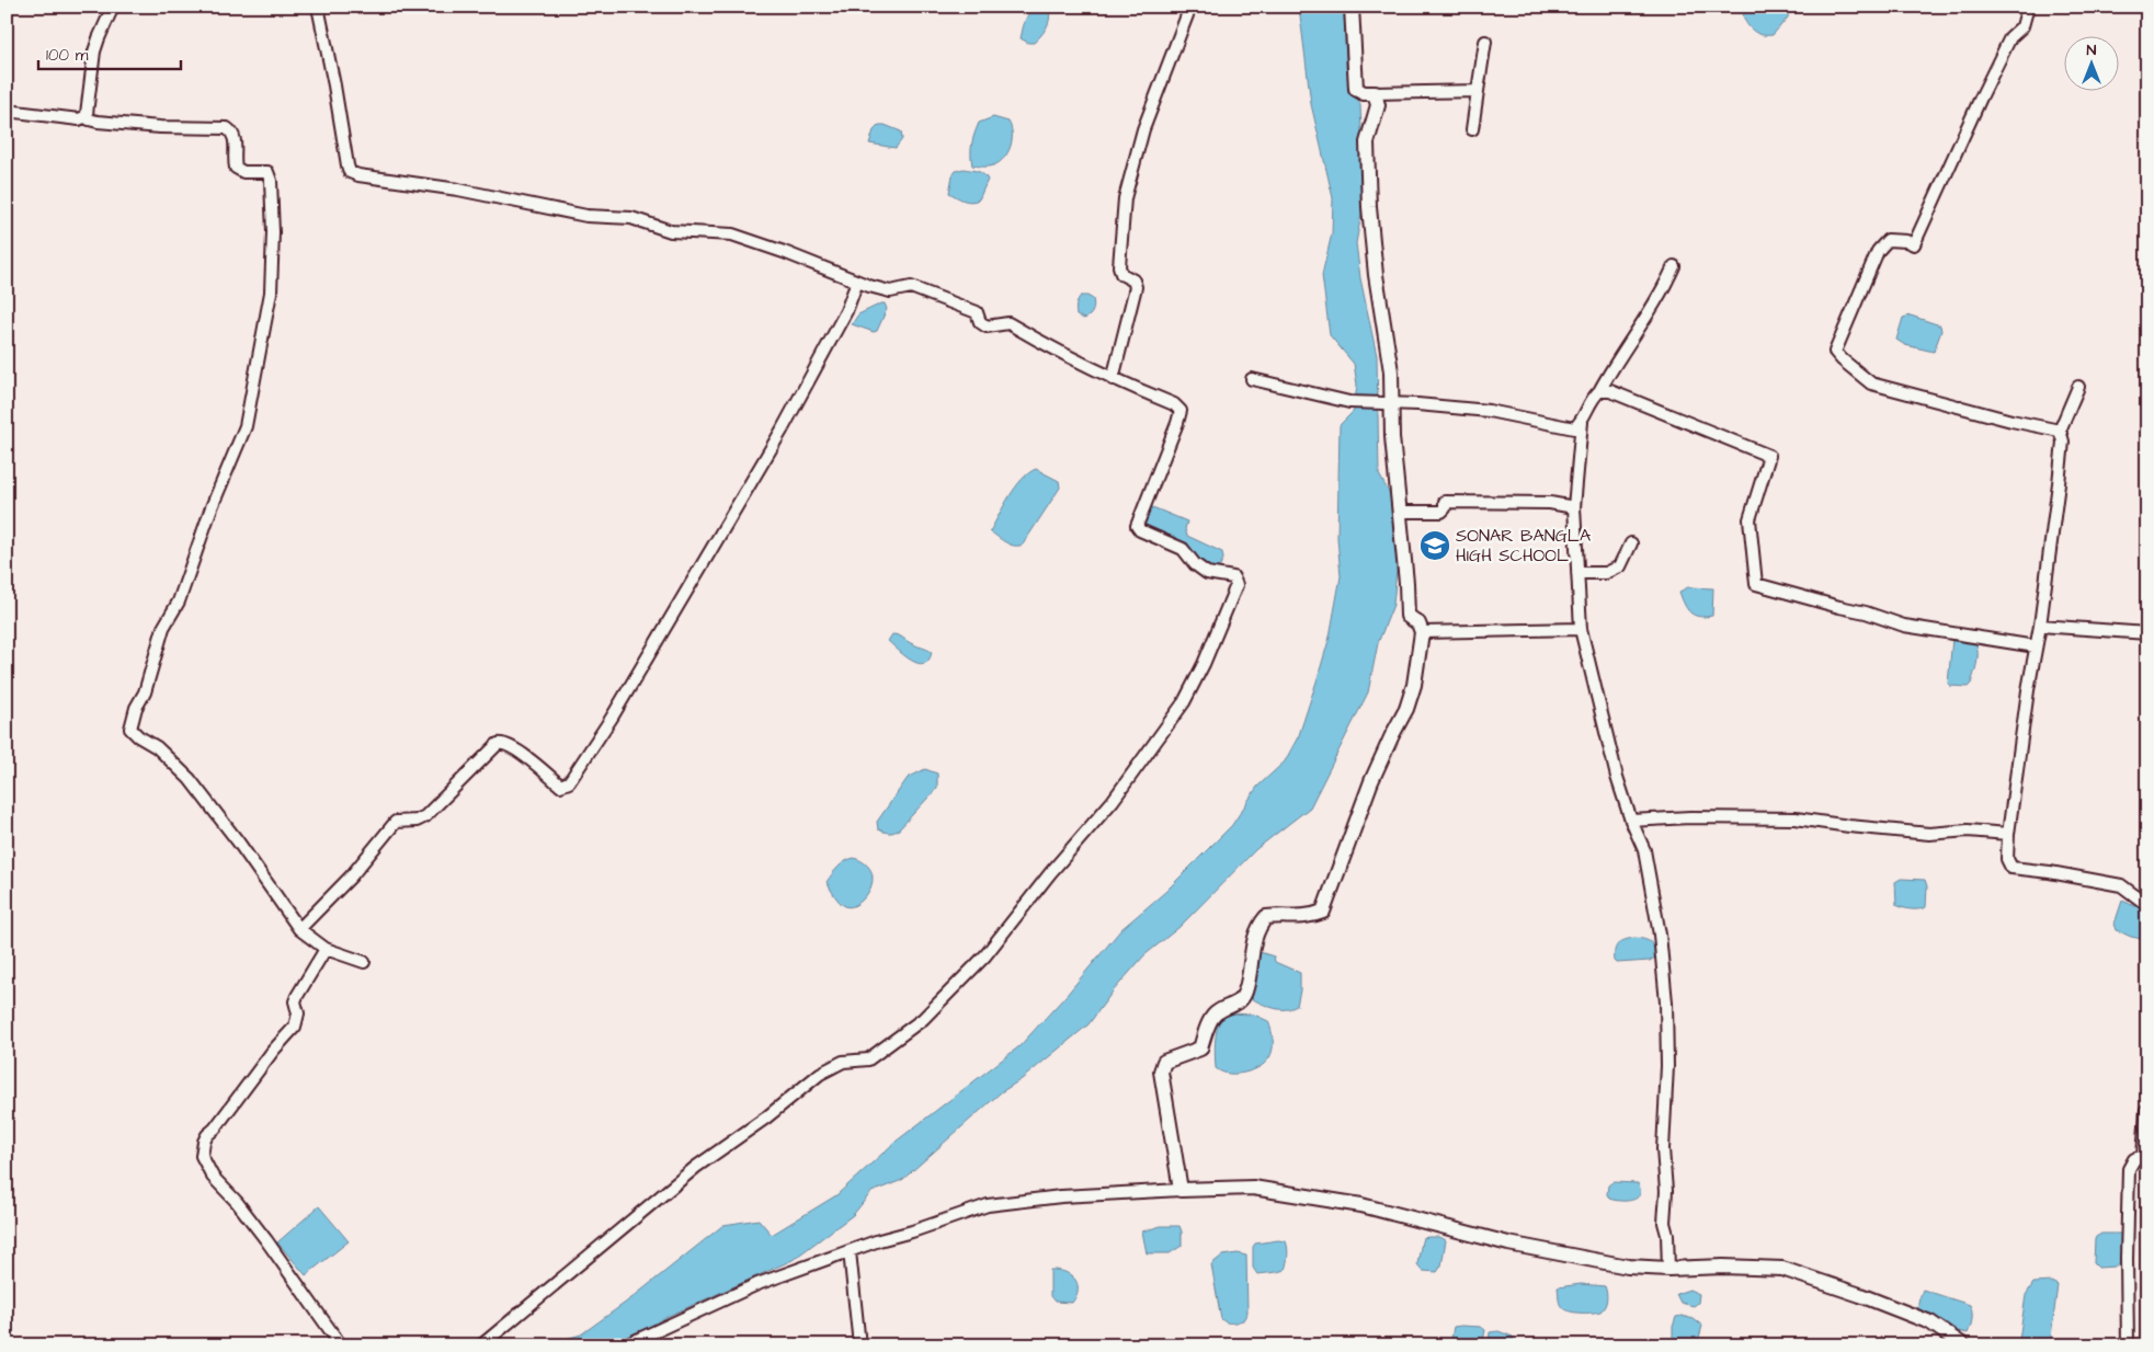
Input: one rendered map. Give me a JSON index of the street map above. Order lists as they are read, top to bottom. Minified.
{"places":{"school or university":["SONAR BANGLA HIGH SCHOOL"]},"scale_bar":"100 m","north":"top"}
